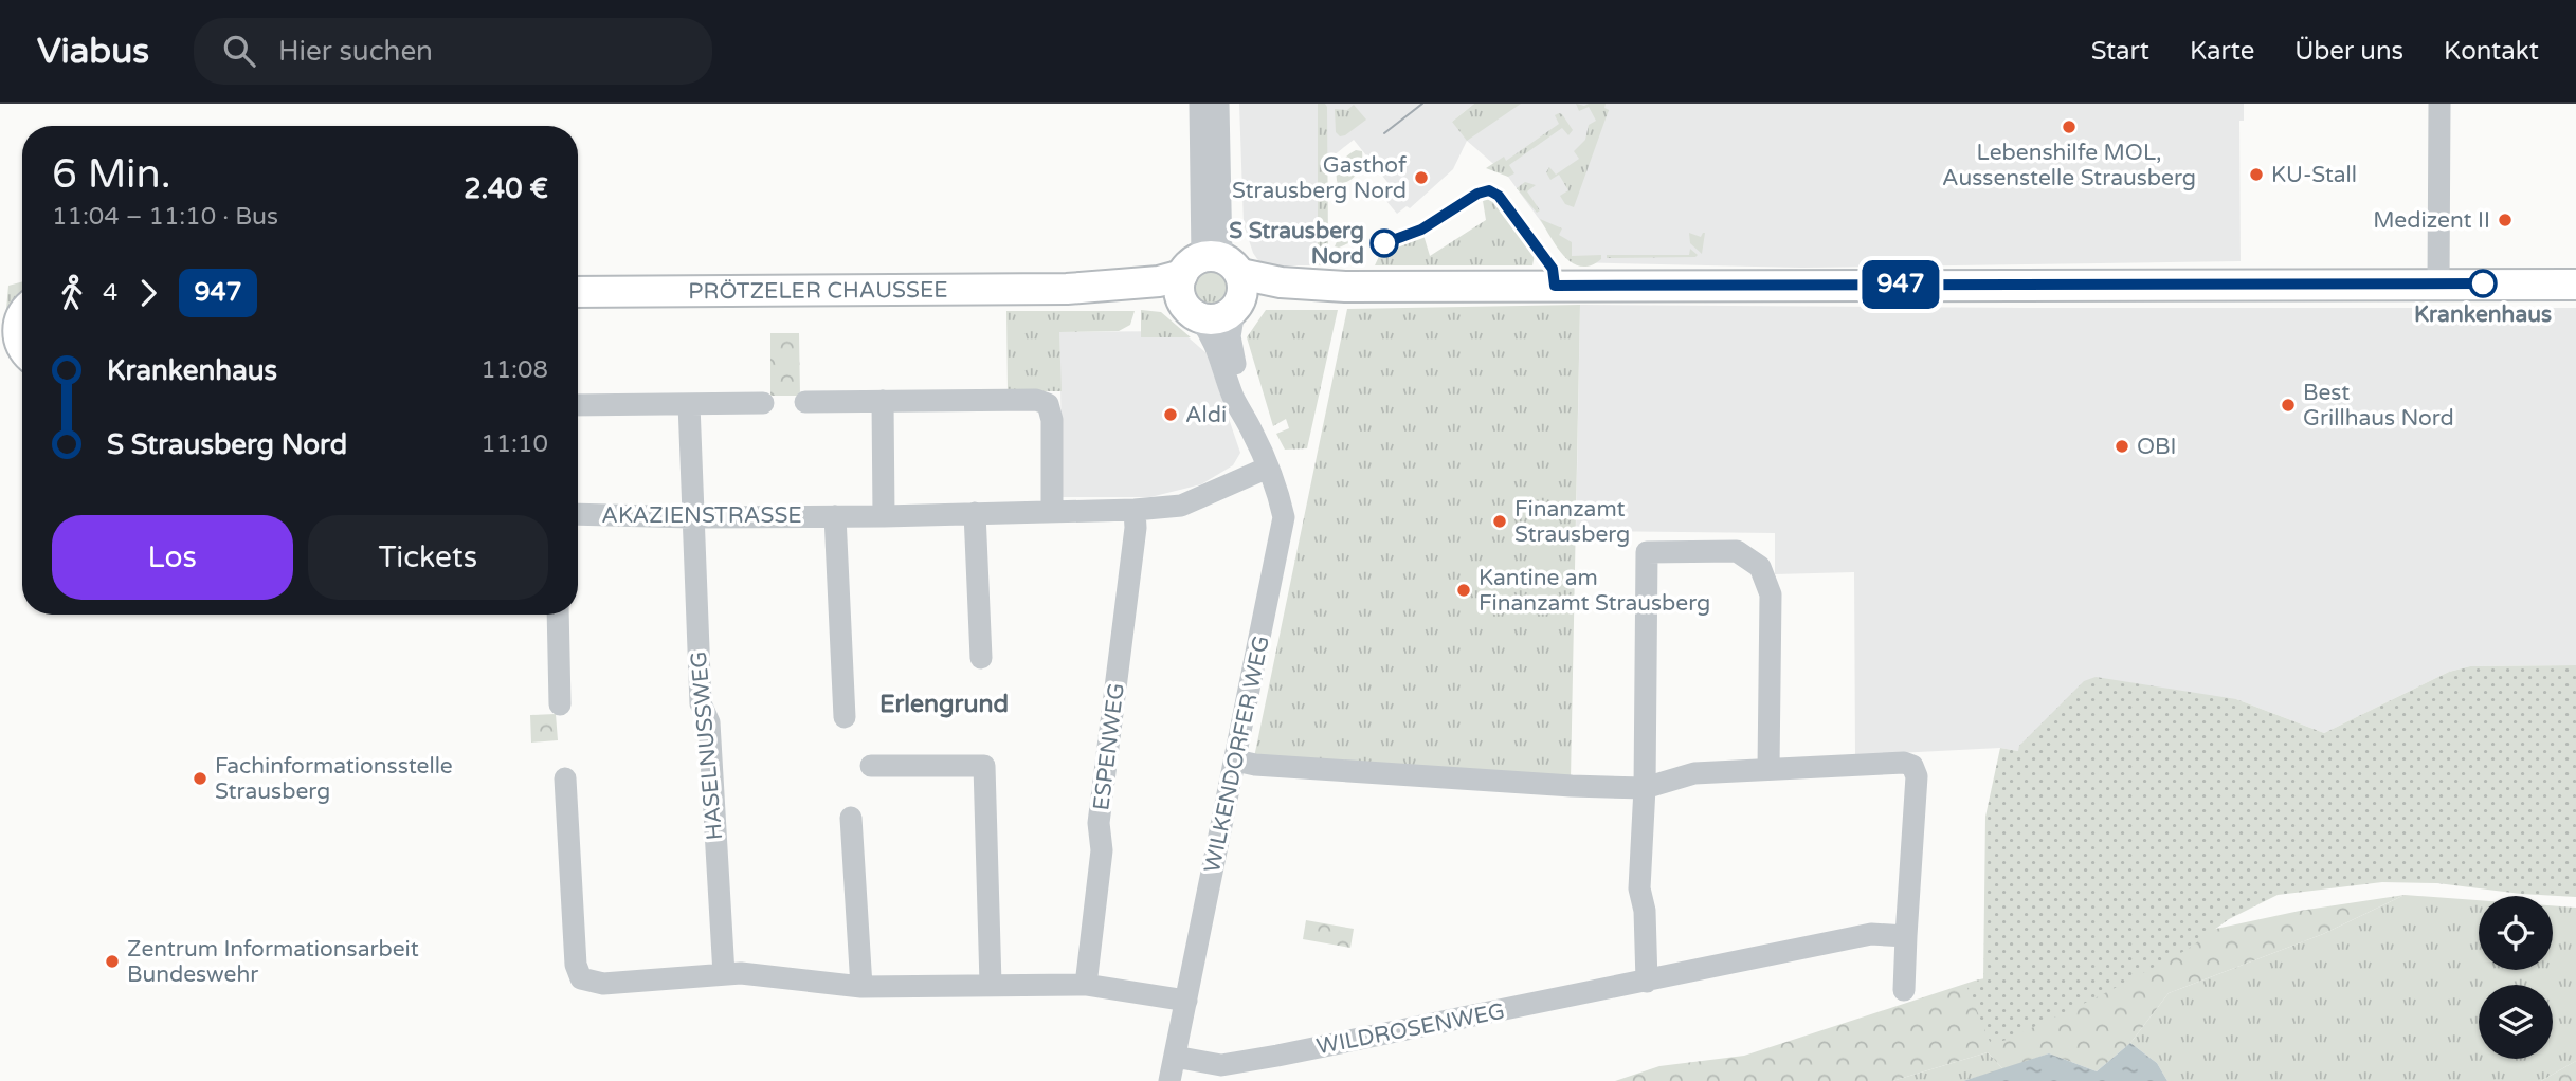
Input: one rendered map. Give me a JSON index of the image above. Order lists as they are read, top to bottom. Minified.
{"streets":{"main road":["PRÖTZELER CHAUSSEE"],"street":["AKAZIENSTRASSE","HASELNUSSWEG","ESPENWEG","WILKENDORFER WEG","WILDROSENWEG"]},"crossings":[["PRÖTZELER CHAUSSEE","WILKENDORFER WEG"],["AKAZIENSTRASSE","HASELNUSSWEG"],["AKAZIENSTRASSE","ESPENWEG"],["AKAZIENSTRASSE","WILKENDORFER WEG"],["WILKENDORFER WEG","WILDROSENWEG"]],"districts":["Erlengrund"],"places":["Lebenshilfe MOL, Aussenstelle Strausberg","KU-Stall","Gasthof Strausberg Nord","Medizent II","S Strausberg Nord","Krankenhaus","Best Grillhaus Nord","Aldi","OBI","Finanzamt Strausberg","Kantine am Finanzamt Strausberg","Fachinformationsstelle Strausberg","Zentrum Informationsarbeit Bundeswehr"],"lines":["bus line 947"],"page":{"header":"Viabus","search":"Hier suchen","nav":["Start","Karte","Über uns","Kontakt"],"on_map":"947","heading":["6 Min.","11:04 – 11:10 · Bus","2.40 €"],"legs":["4","947"],"list":[{"name":"Krankenhaus","value":"11:08"},{"name":"S Strausberg Nord","value":"11:10"}],"buttons":["Los","Tickets"]}}
